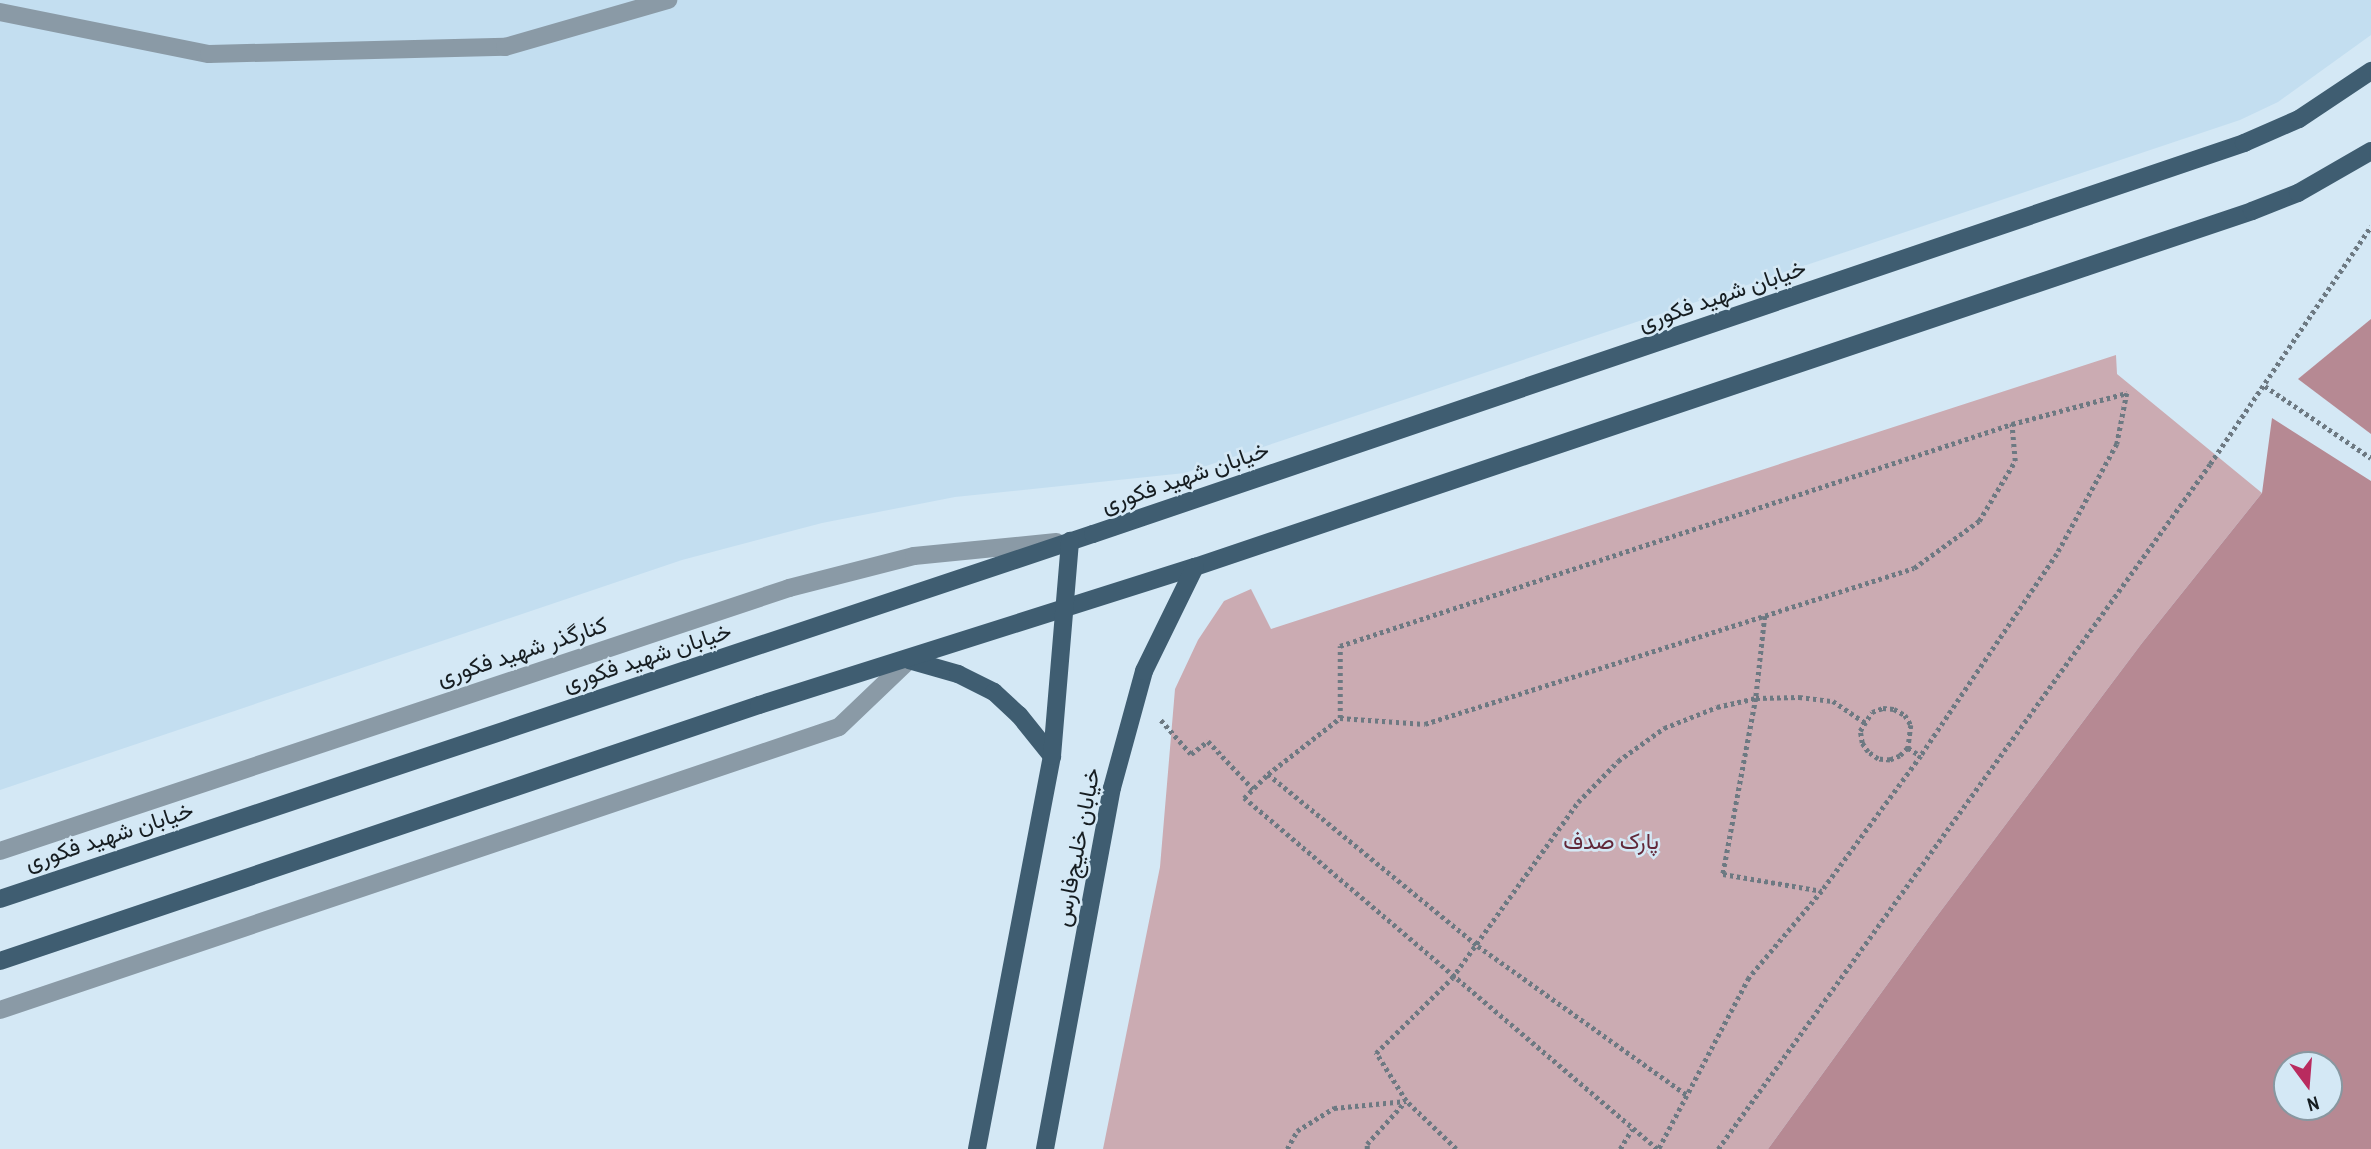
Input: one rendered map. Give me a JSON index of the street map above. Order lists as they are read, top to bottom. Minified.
{"streets":{"main road":["خیابان شهید فکوری","خیابان خلیج‌فارس"],"street":["کنارگذر شهید فکوری"]},"crossings":[["خیابان شهید فکوری","کنارگذر شهید فکوری"],["خیابان شهید فکوری","خیابان خلیج‌فارس"],["کنارگذر شهید فکوری","خیابان خلیج‌فارس"]],"parks":["پارک صدف"],"north":"bottom"}
